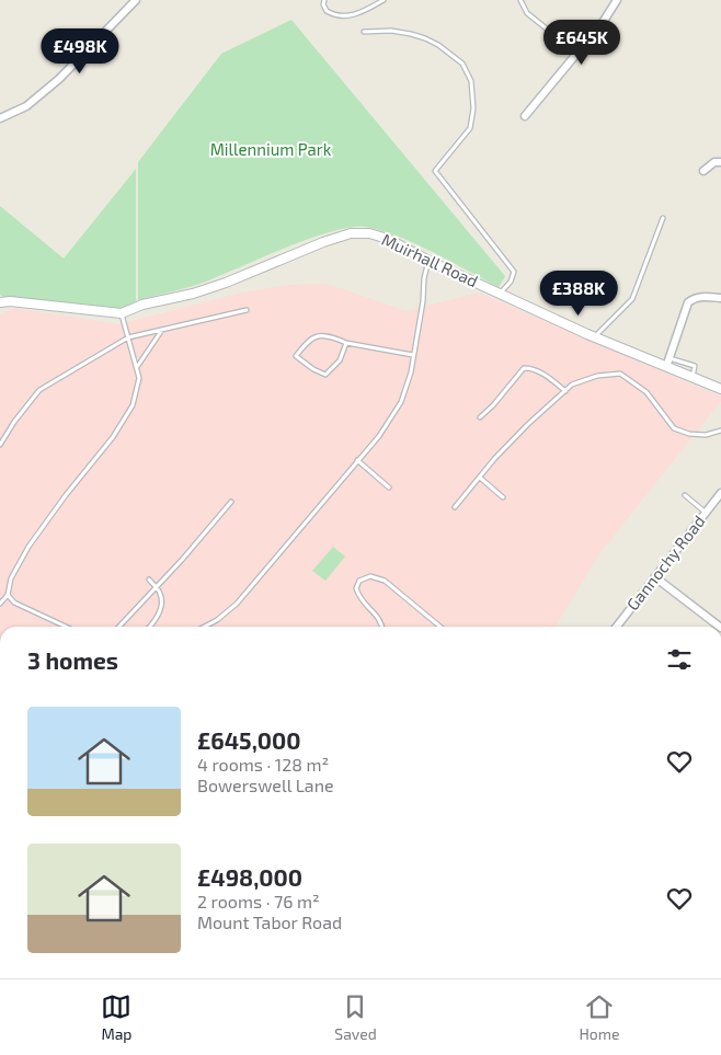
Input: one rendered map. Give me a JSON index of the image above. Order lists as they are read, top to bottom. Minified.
{"streets":{"street":["Muirhall Road","Gannochy Road"]},"parks":["Millennium Park"],"page":{"price":["£645K","£498K","£388K"],"heading":"3 homes","list":[{"name":"£645,000","note":"4 rooms · 128 m² · Bowerswell Lane"},{"name":"£498,000","note":"2 rooms · 76 m² · Mount Tabor Road"}],"tabs":["Map","Saved","Home"]}}
